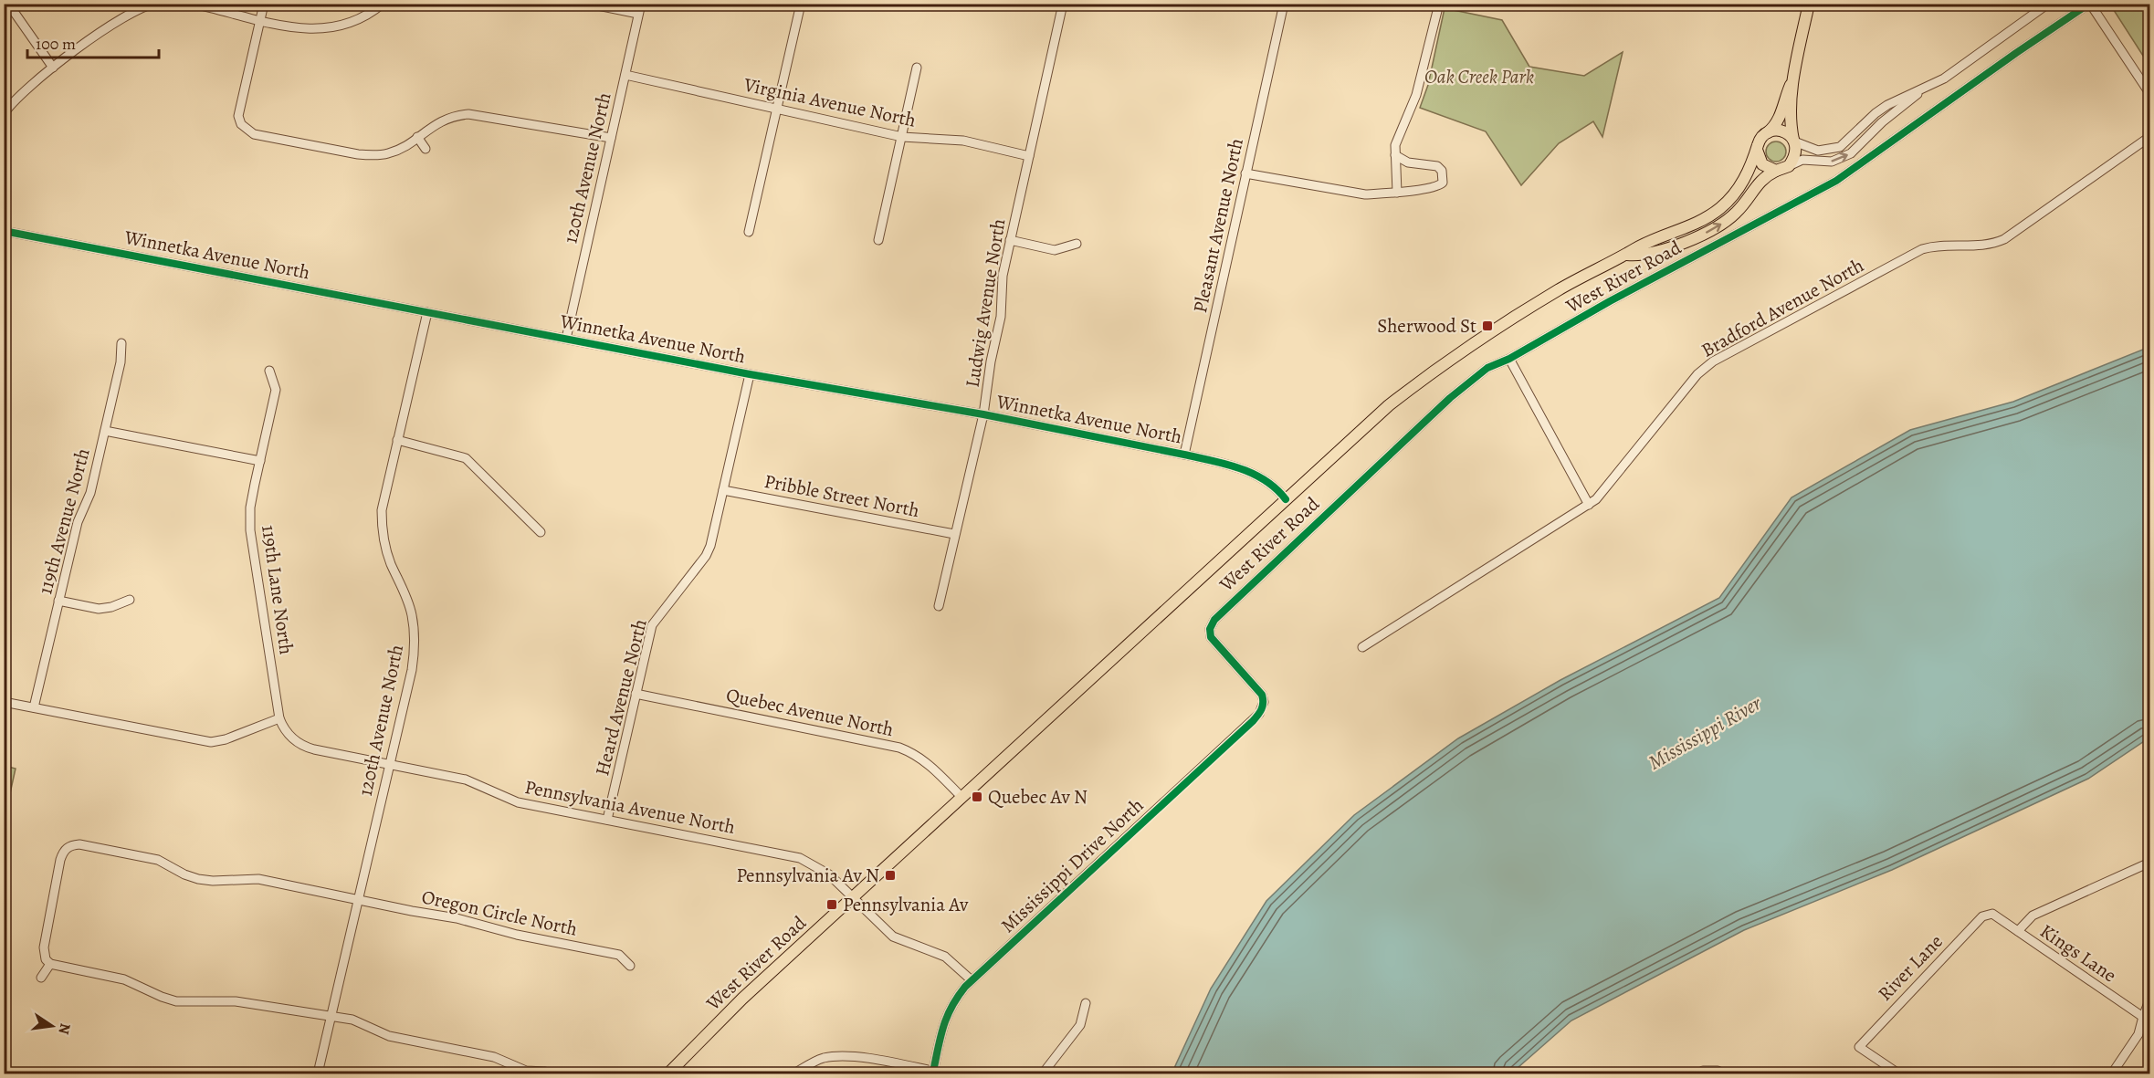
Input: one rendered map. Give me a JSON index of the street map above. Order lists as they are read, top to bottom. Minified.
{"streets":{"main road":["West River Road"],"street":["Virginia Avenue North","120th Avenue North","Pleasant Avenue North","Winnetka Avenue North","Ludwig Avenue North","Bradford Avenue North","Pribble Street North","119th Avenue North","119th Lane North","Heard Avenue North","Quebec Avenue North","Pennsylvania Avenue North","Mississippi Drive North","Oregon Circle North","Kings Lane","River Lane"]},"crossings":[["Virginia Avenue North","120th Avenue North"],["Virginia Avenue North","Ludwig Avenue North"],["120th Avenue North","Winnetka Avenue North"],["120th Avenue North","Pennsylvania Avenue North"],["120th Avenue North","Oregon Circle North"],["Pleasant Avenue North","Winnetka Avenue North"],["Winnetka Avenue North","West River Road"],["Winnetka Avenue North","Ludwig Avenue North"],["Winnetka Avenue North","Heard Avenue North"],["West River Road","Quebec Avenue North"],["West River Road","Pennsylvania Avenue North"],["West River Road","Mississippi Drive North"],["Ludwig Avenue North","Pribble Street North"],["Pribble Street North","Heard Avenue North"],["119th Lane North","Pennsylvania Avenue North"],["Heard Avenue North","Quebec Avenue North"],["Heard Avenue North","Pennsylvania Avenue North"],["Pennsylvania Avenue North","Mississippi Drive North"],["Kings Lane","River Lane"]],"water":["Mississippi River"],"parks":["Oak Creek Park"],"places":{"transit":["Sherwood St","Quebec Av N","Pennsylvania Av N","Pennsylvania Av"]},"scale_bar":"100 m","north":"right"}
